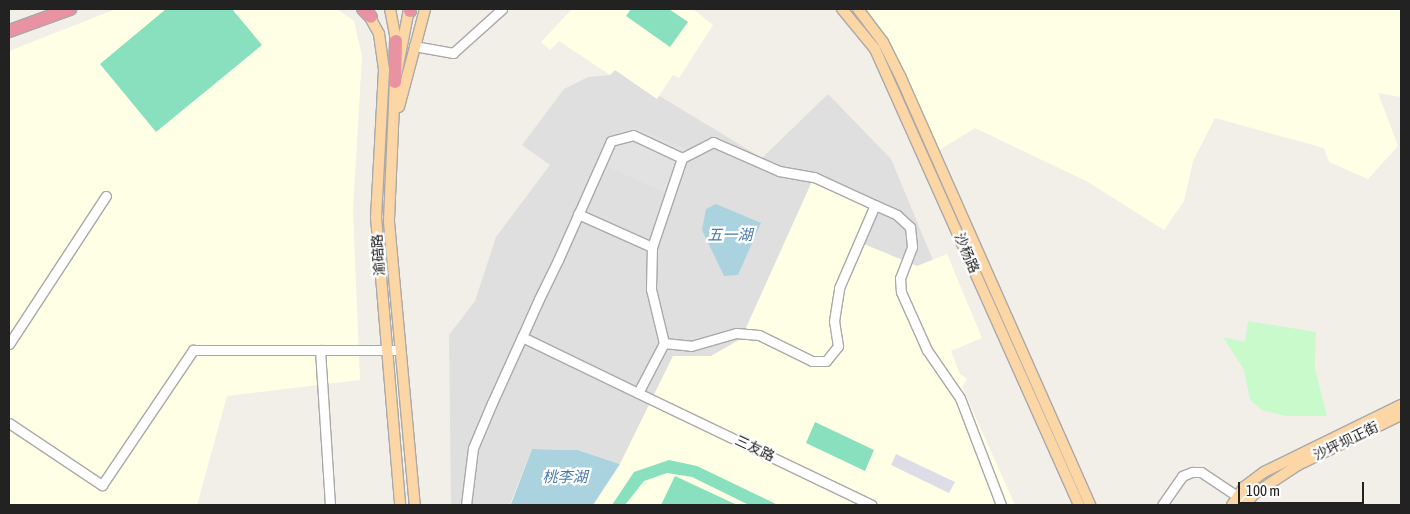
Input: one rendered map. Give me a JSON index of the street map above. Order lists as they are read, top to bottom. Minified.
{"streets":{"main road":["沙杨路","渝碚路","沙坪坝正街"],"street":["三友路"]},"water":["五一湖","桃李湖"],"scale_bar":"100 m"}
